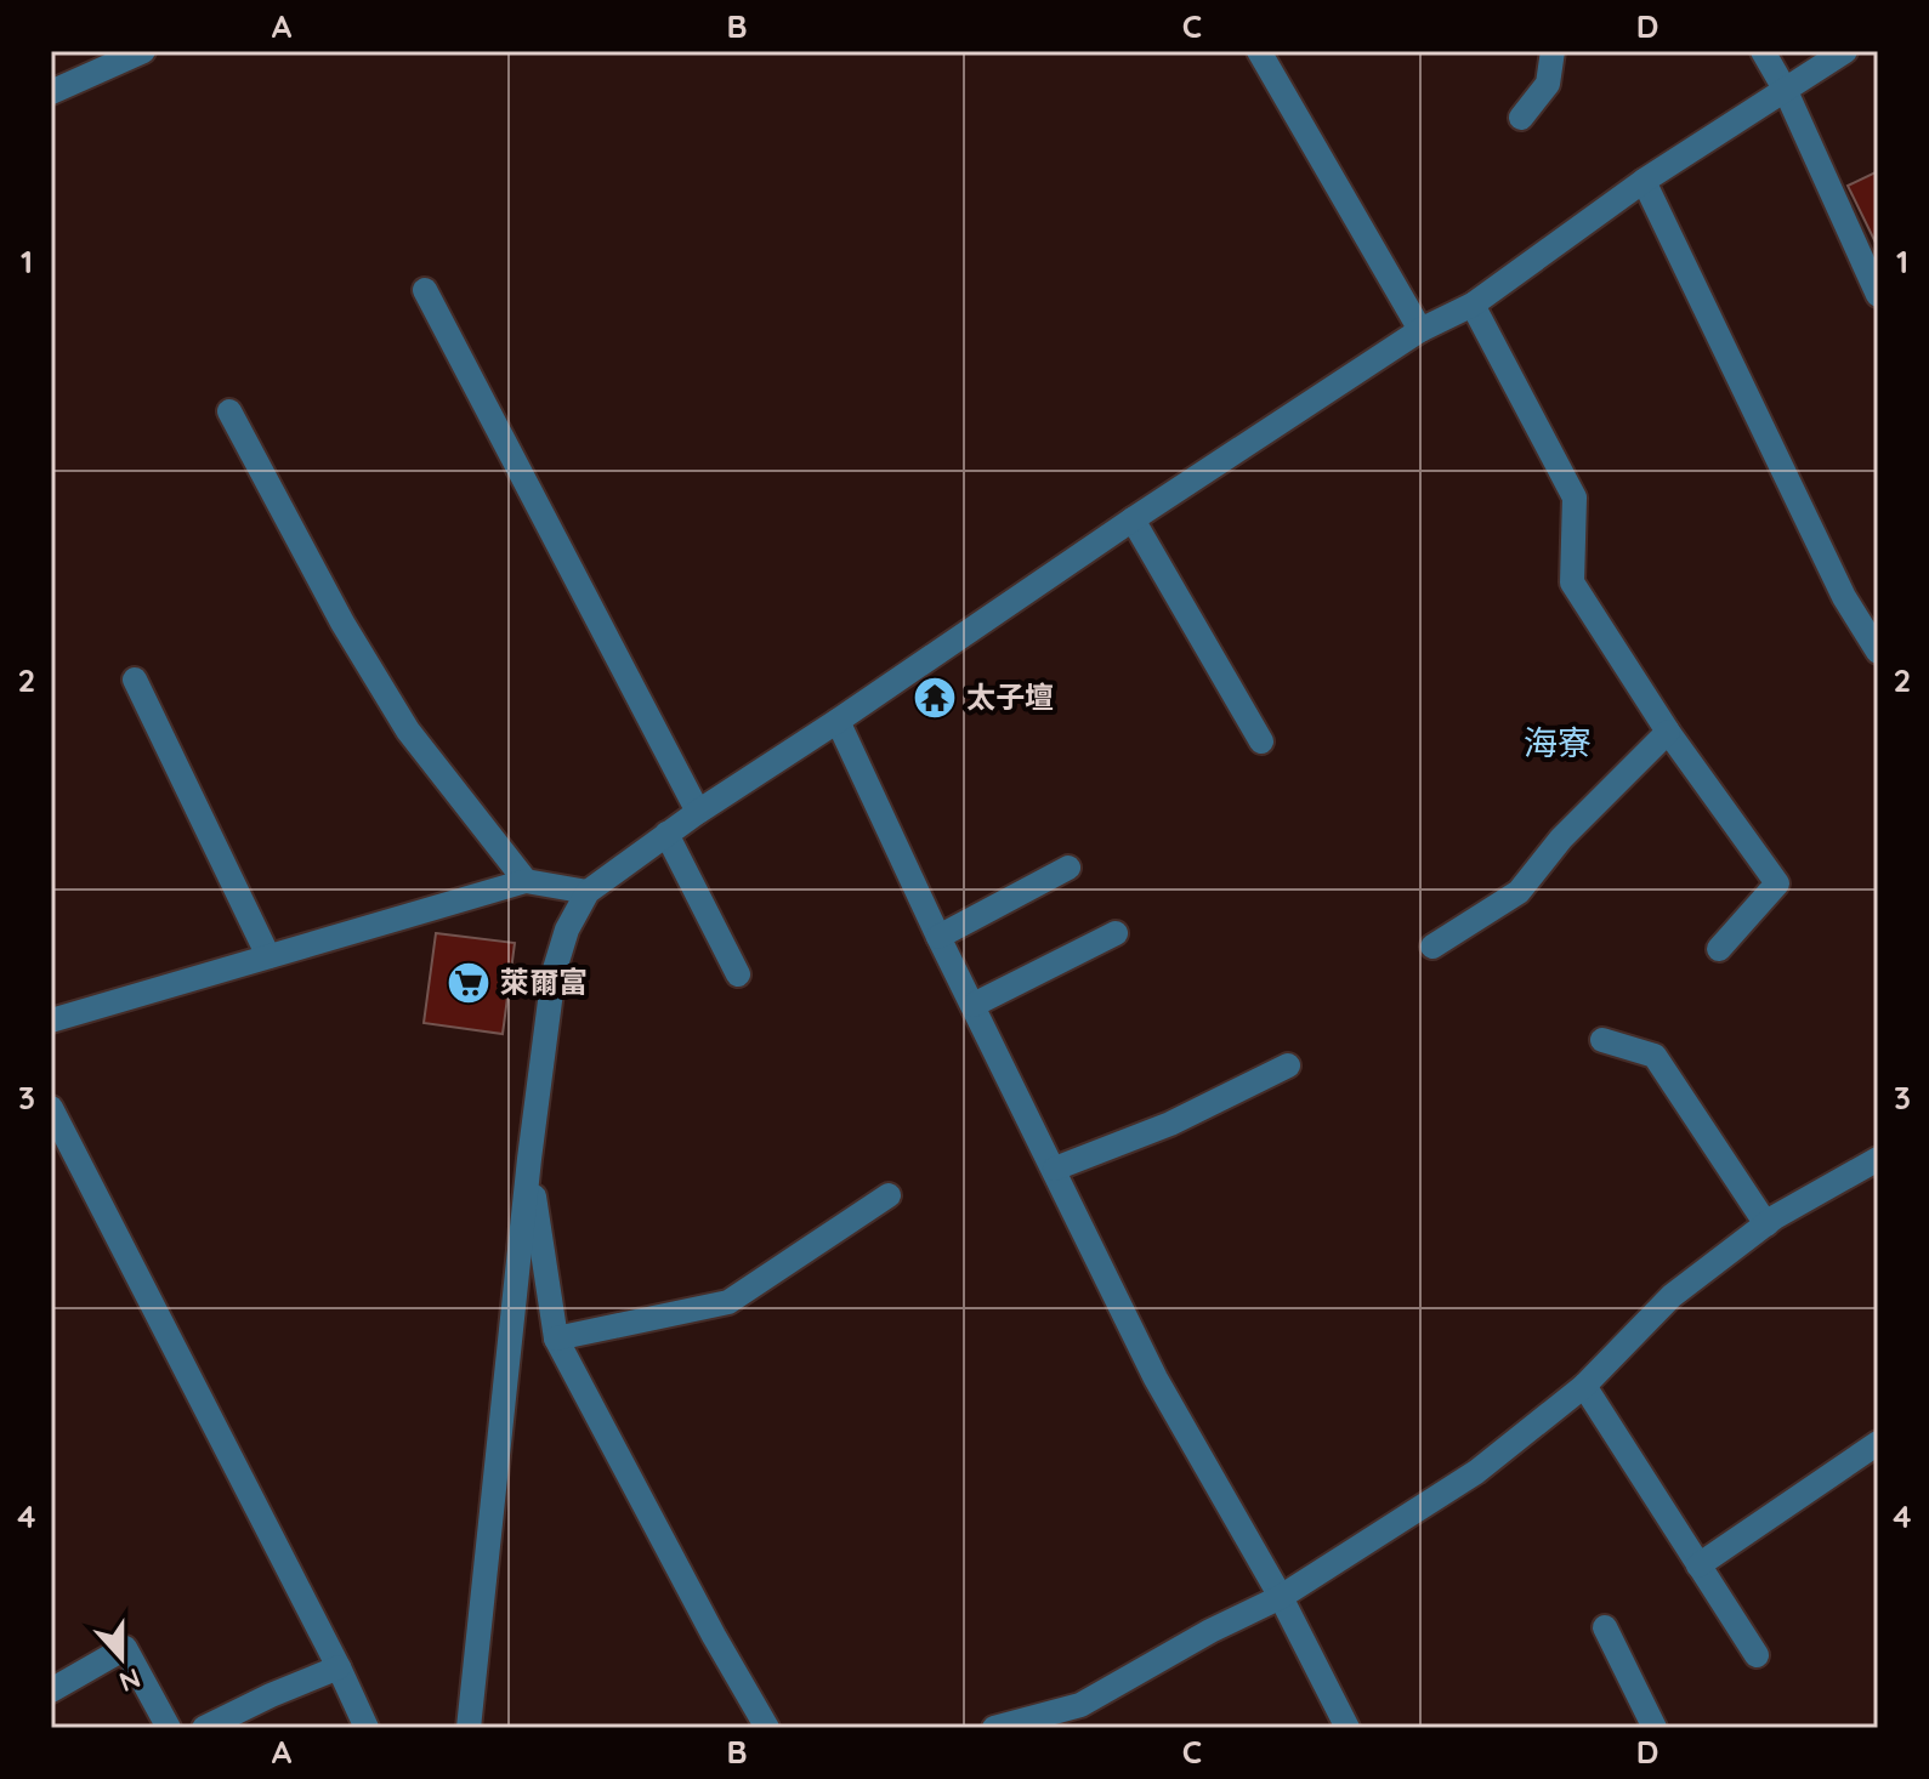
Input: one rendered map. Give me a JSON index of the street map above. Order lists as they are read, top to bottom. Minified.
{"districts":["海寮"],"places":{"temple":["太子壇"],"supermarket":["萊爾富"]},"north":"bottom","grid":{"columns":["A","B","C","D"],"rows":["1","2","3","4"]}}
